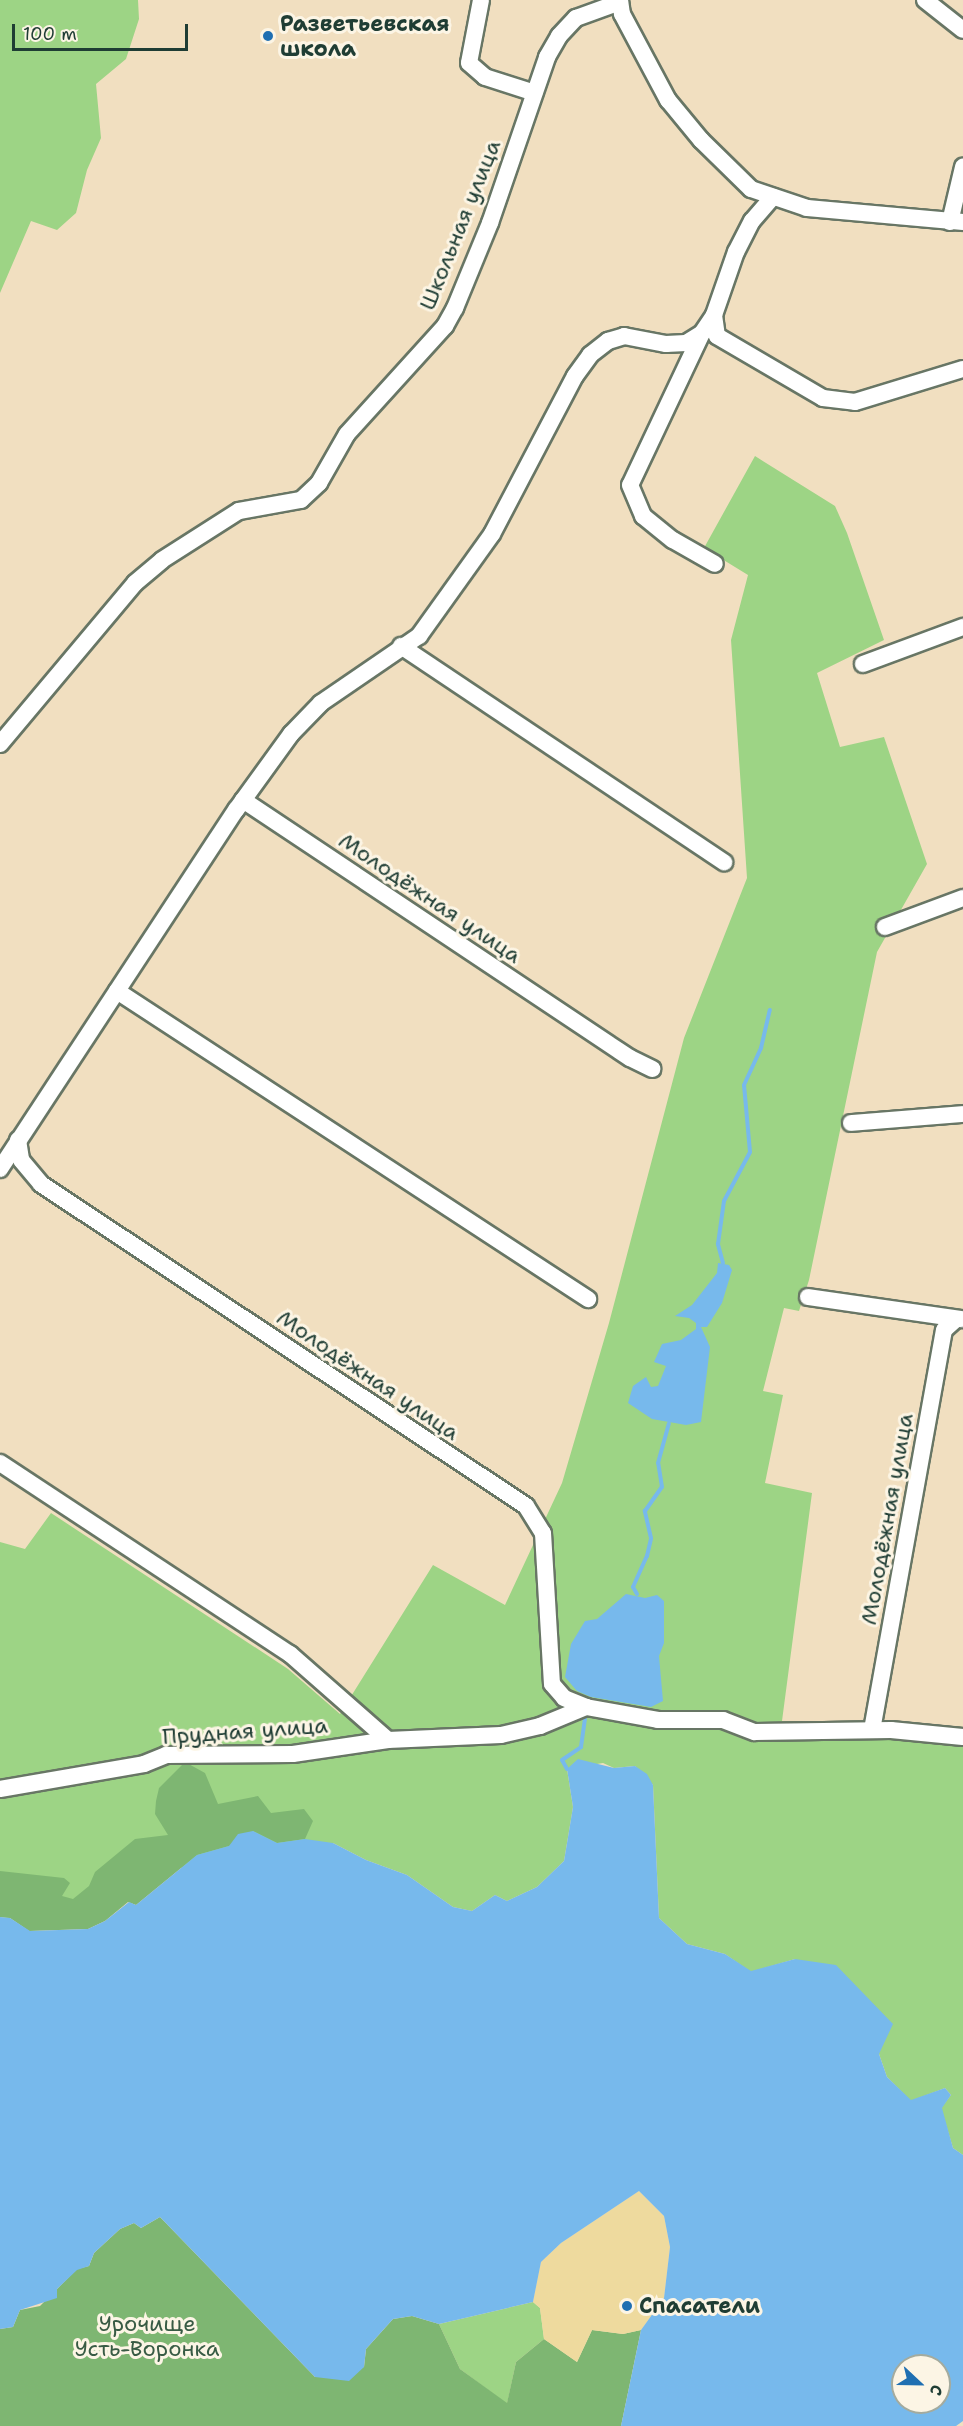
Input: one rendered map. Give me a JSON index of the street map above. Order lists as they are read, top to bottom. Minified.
{"streets":{"street":["Школьная улица","Молодёжная улица","Прудная улица"]},"parks":["Урочище Усть-Воронка"],"places":["Разветьевская школа","Спасатели"],"scale_bar":"100 m","north":"right"}
